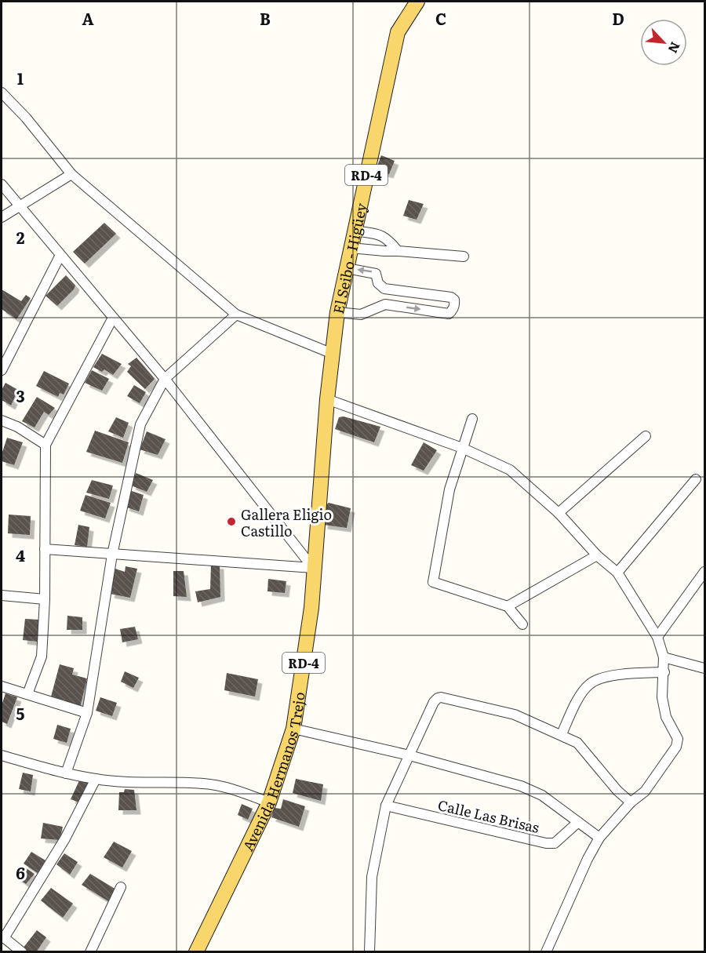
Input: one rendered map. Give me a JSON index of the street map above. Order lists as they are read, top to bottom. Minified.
{"streets":{"main road":["RD-4","El Seibo - Higüey","Avenida Hermanos Trejo"],"street":["Calle Las Brisas"]},"crossings":[["El Seibo - Higüey","Avenida Hermanos Trejo"]],"places":["Gallera Eligio Castillo"],"north":"bottom right","grid":{"columns":["A","B","C","D"],"rows":["1","2","3","4","5","6"]}}
